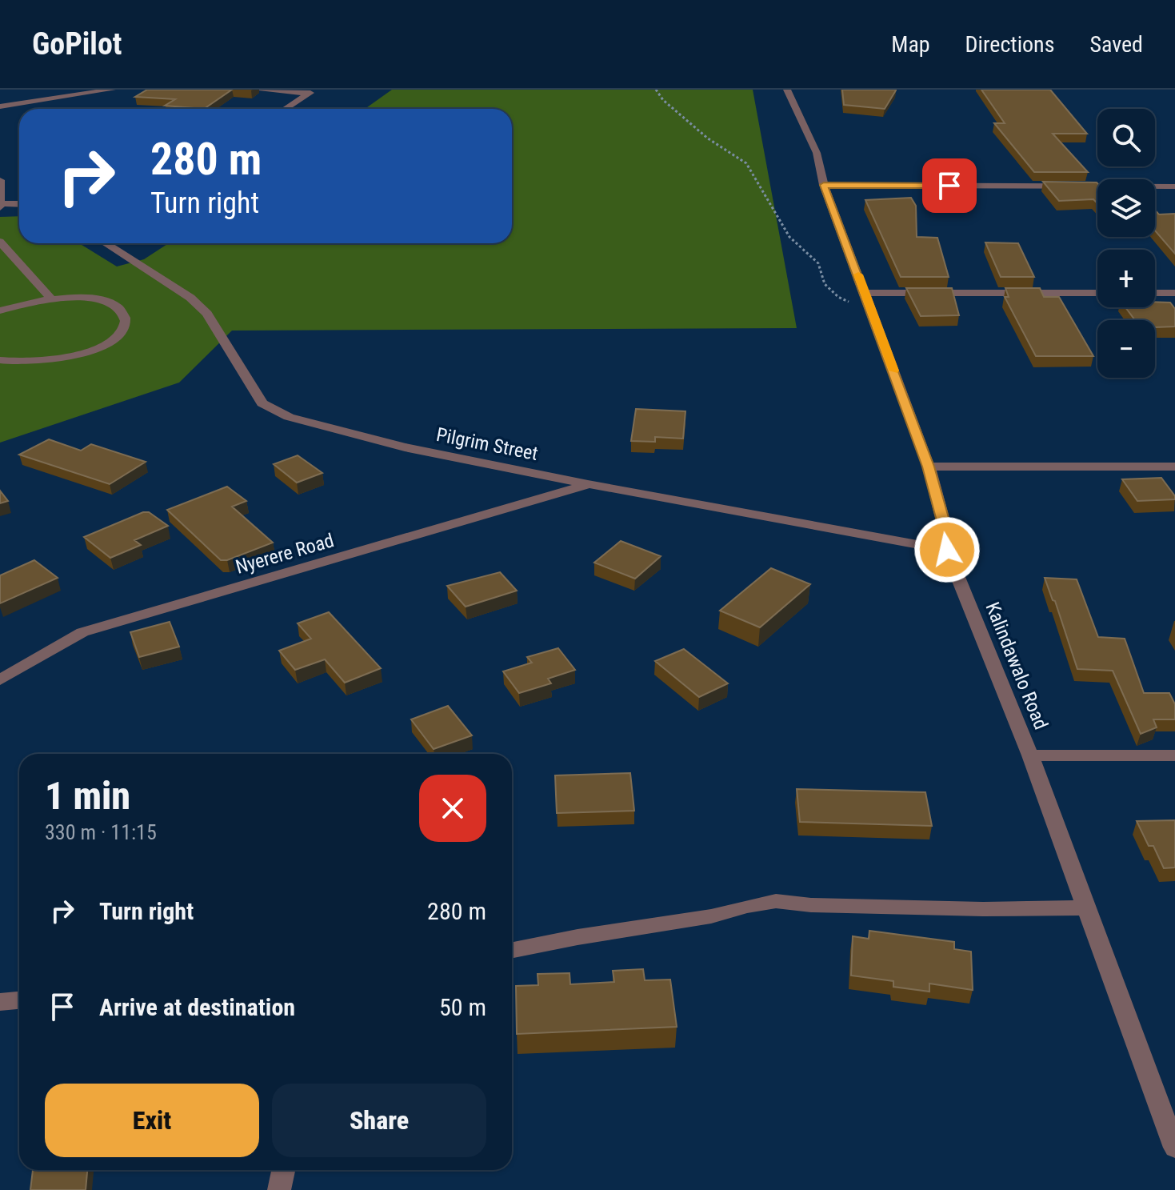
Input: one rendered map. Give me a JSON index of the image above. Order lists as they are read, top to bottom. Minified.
{"streets":{"street":["Pilgrim Street","Nyerere Road","Kalindawalo Road"]},"crossings":[["Pilgrim Street","Nyerere Road"],["Pilgrim Street","Kalindawalo Road"]],"page":{"header":"GoPilot","nav":["Map","Directions","Saved"],"map_buttons":["+","−"],"turn":["280 m","Turn right"],"heading":["1 min","330 m · 11:15"],"list":[{"name":"Turn right","value":"280 m"},{"name":"Arrive at destination","value":"50 m"}],"buttons":["Exit","Share"]}}
